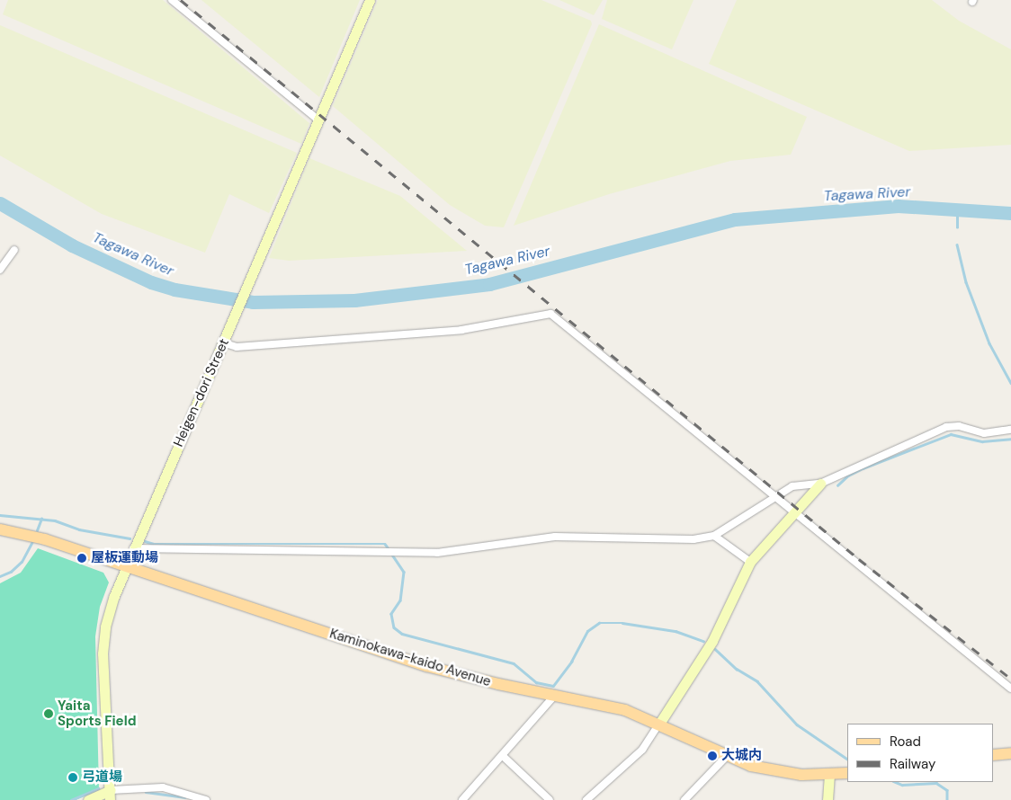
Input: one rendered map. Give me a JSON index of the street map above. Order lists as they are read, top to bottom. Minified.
{"streets":{"main road":["Kaminokawa-kaido Avenue"],"street":["Heigen-dori Street"]},"crossings":[["Heigen-dori Street","Kaminokawa-kaido Avenue"]],"water":["Tagawa River"],"places":["屋板運動場","Yaita Sports Field","大城内","弓道場"],"legend":["Road","Railway"]}
